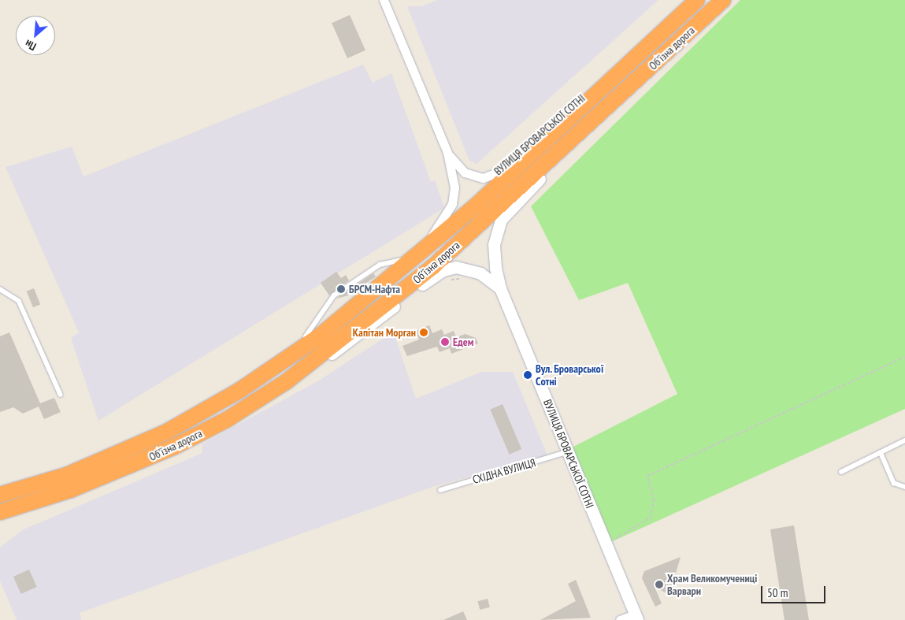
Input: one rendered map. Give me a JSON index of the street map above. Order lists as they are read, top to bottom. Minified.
{"streets":{"highway":["Обʼїзна дорога"],"street":["ВУЛИЦЯ БРОВАРСЬКОЇ СОТНІ"],"lane":["СХІДНА ВУЛИЦЯ"]},"crossings":[["Обʼїзна дорога","ВУЛИЦЯ БРОВАРСЬКОЇ СОТНІ"],["ВУЛИЦЯ БРОВАРСЬКОЇ СОТНІ","СХІДНА ВУЛИЦЯ"]],"places":["БРСМ-Нафта","Капітан Морган","Едем","Вул. Броварської Cотні","Храм Великомучениці Варвари"],"scale_bar":"50 m","north":"bottom left"}
